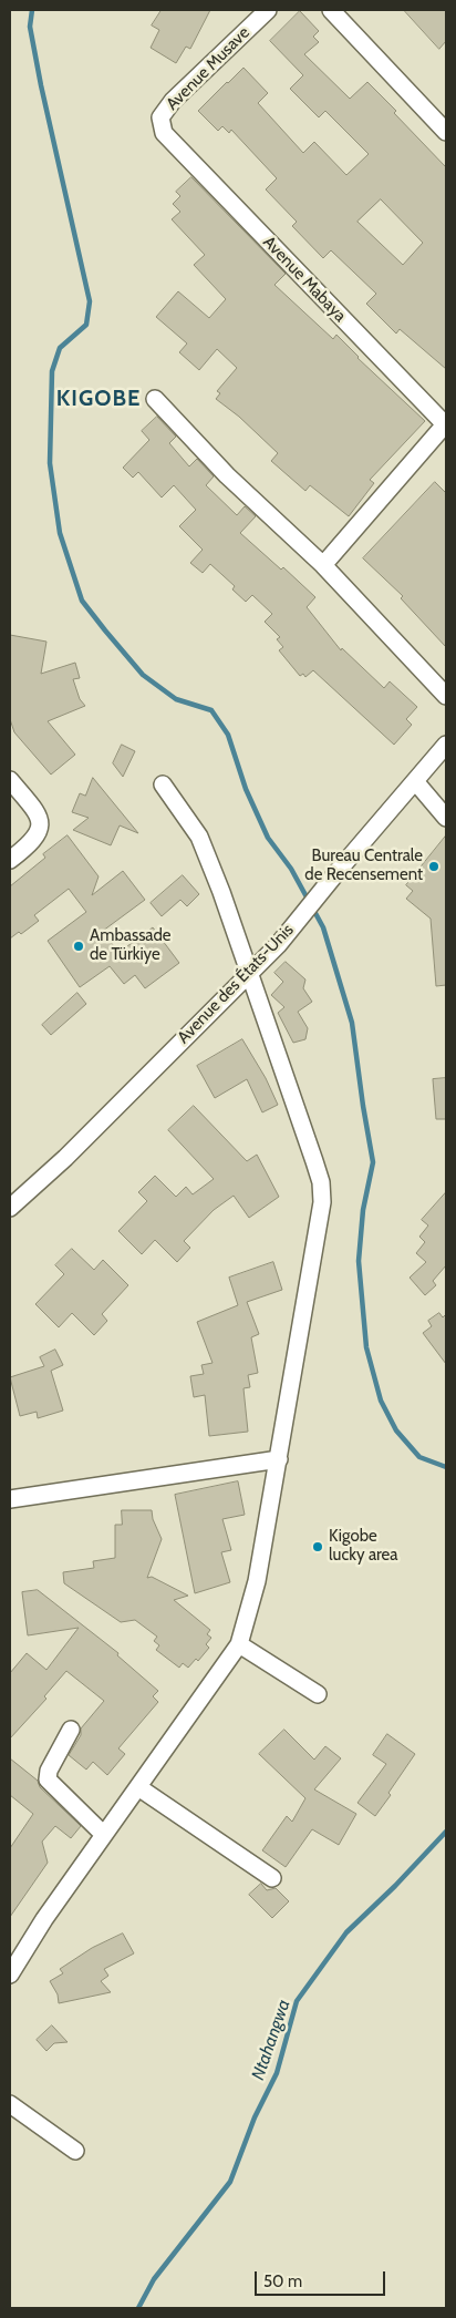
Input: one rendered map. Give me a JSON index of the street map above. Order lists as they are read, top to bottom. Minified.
{"streets":{"street":["Avenue Musave","Avenue Mabaya","Avenue des États-Unis"]},"crossings":[["Avenue Musave","Avenue Mabaya"]],"districts":["KIGOBE"],"water":["Ntahangwa"],"places":["Bureau Centrale de Recensement","Ambassade de Türkiye","Kigobe lucky area"],"scale_bar":"50 m"}
